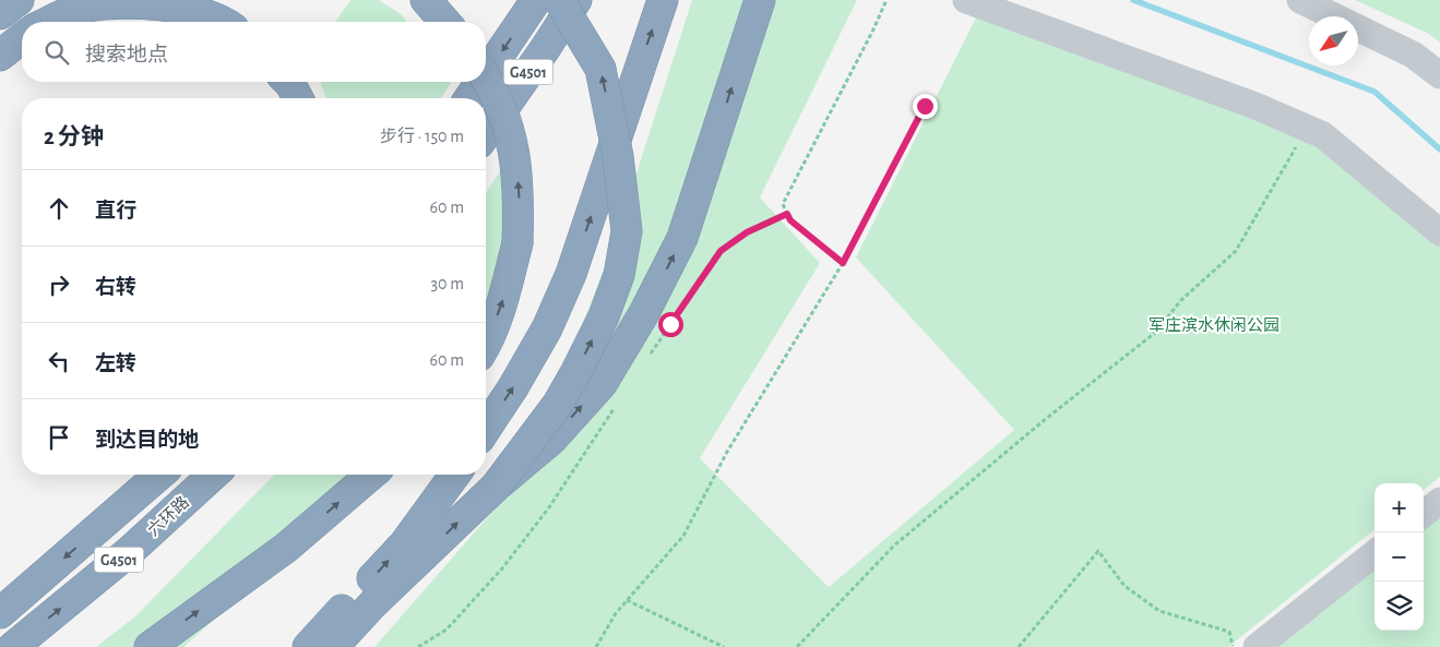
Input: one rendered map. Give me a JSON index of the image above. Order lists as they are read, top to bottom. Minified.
{"streets":{"highway":["G4501","六环路"]},"parks":["军庄滨水休闲公园"],"north":"bottom left","page":{"search":"搜索地点","heading":["2 分钟","步行 · 150 m"],"list":[["直行","60 m"],["右转","30 m"],["左转","60 m"],"到达目的地"],"map_buttons":["+","−"]}}
